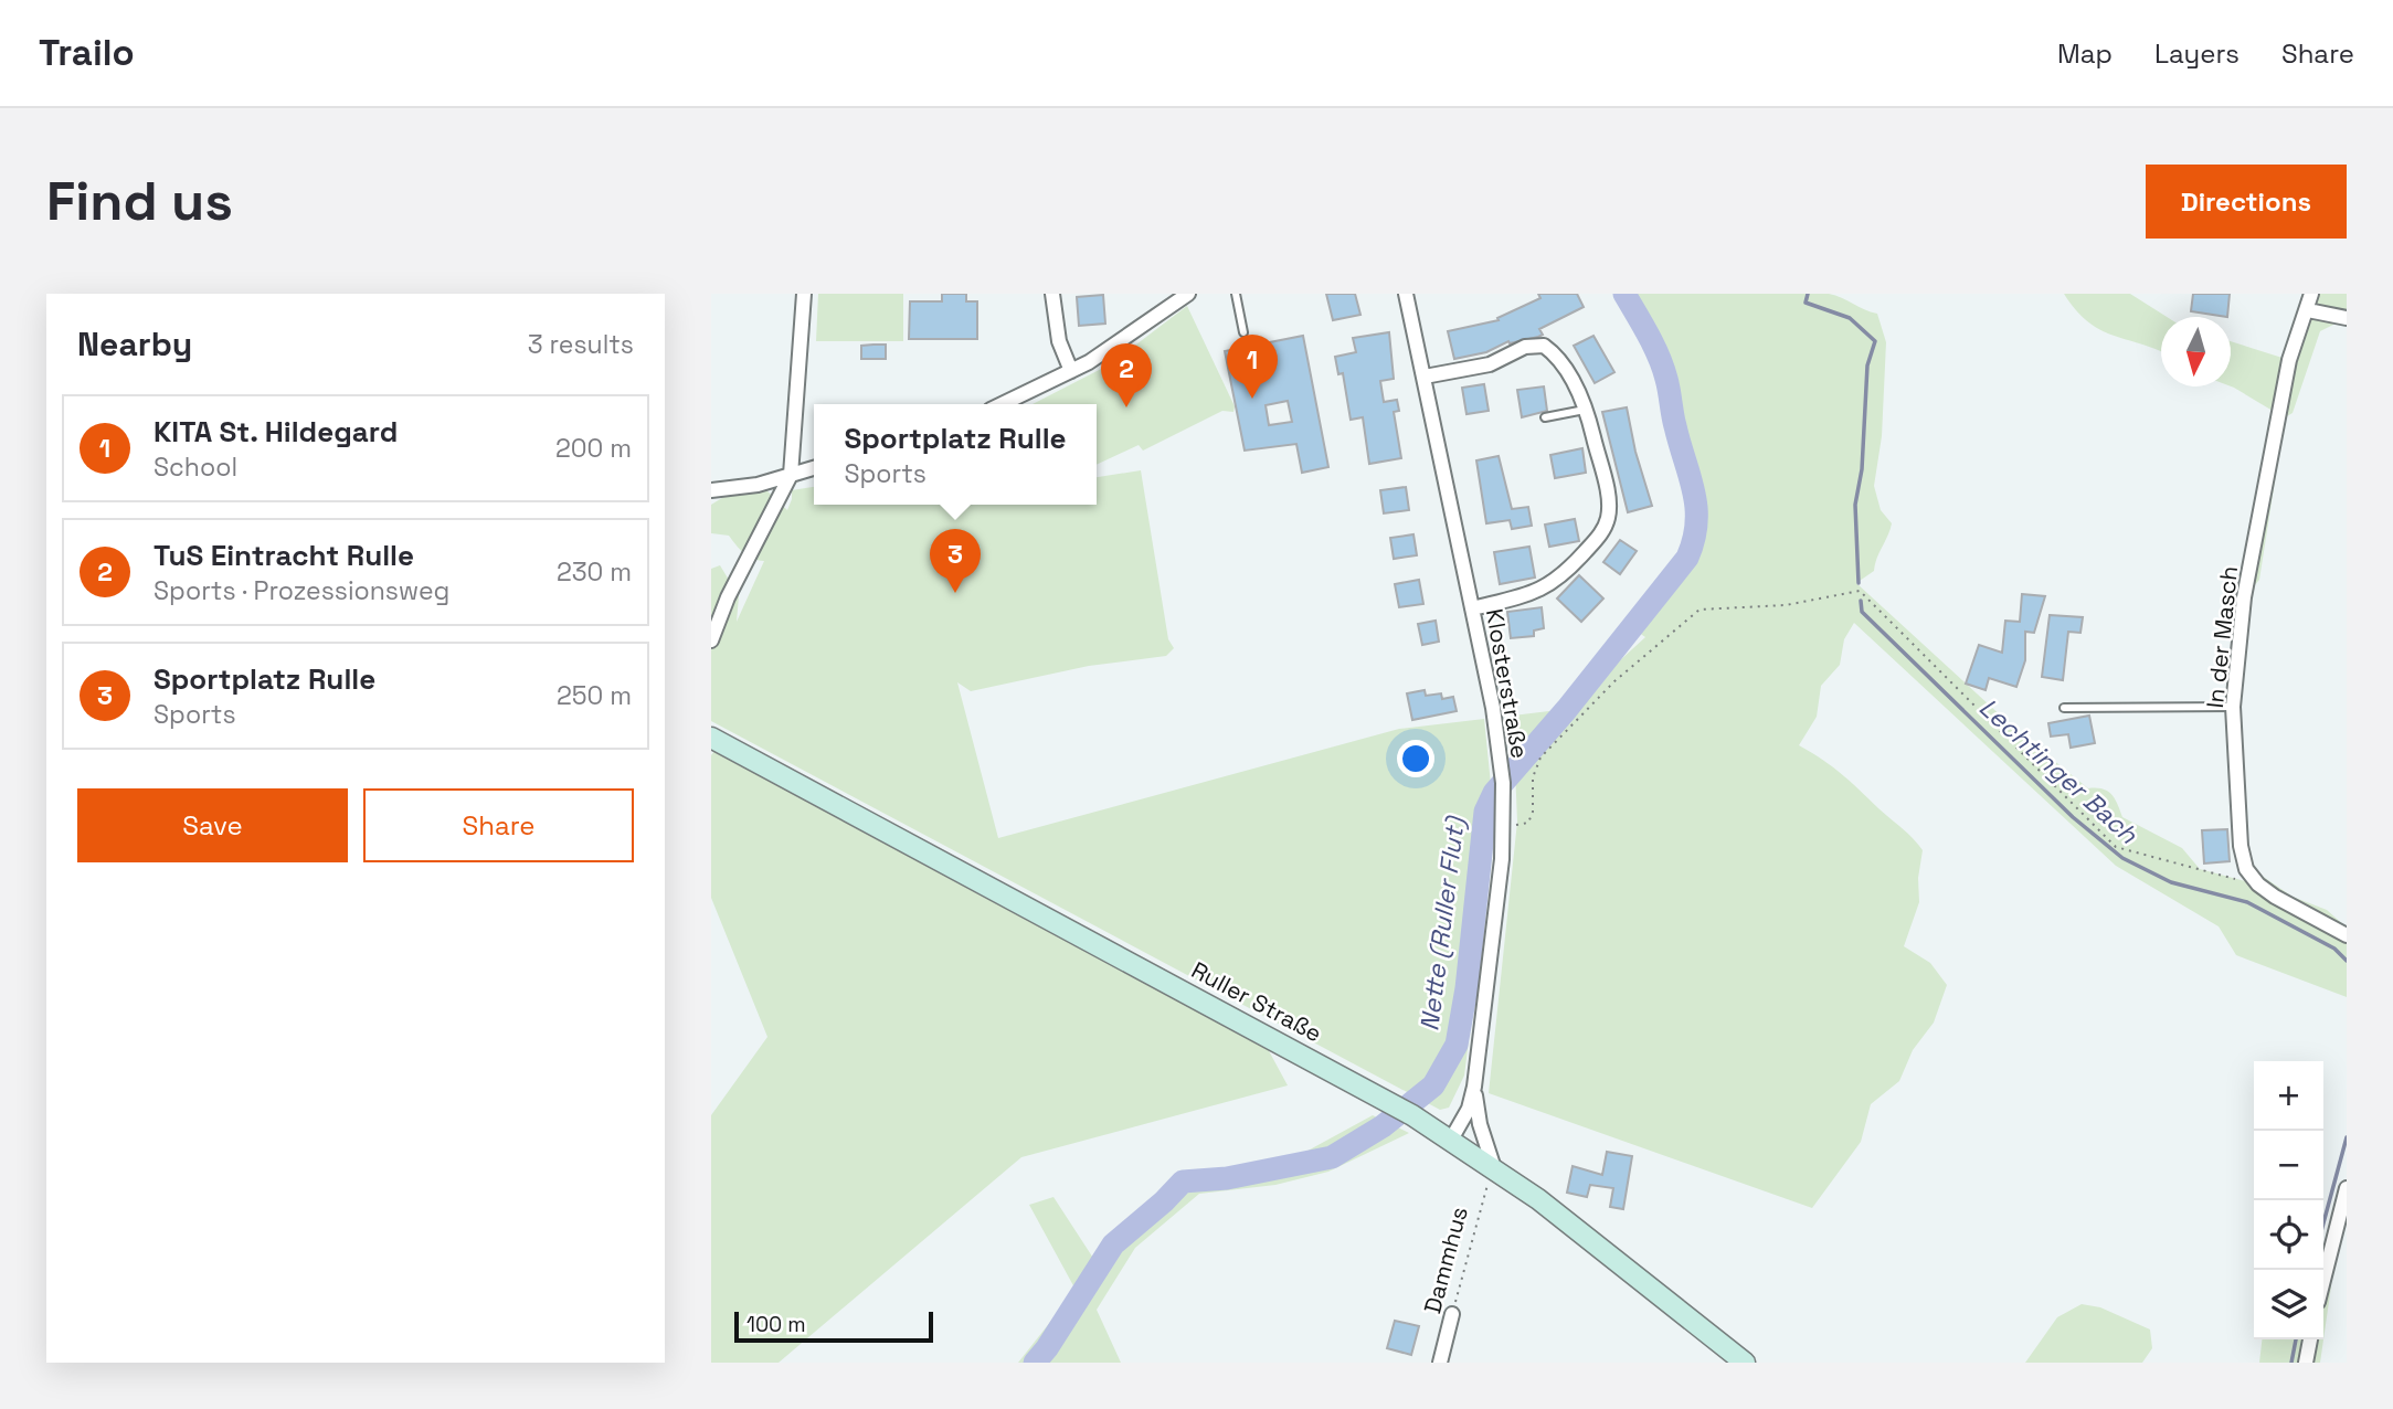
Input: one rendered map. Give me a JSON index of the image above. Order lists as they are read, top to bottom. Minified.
{"streets":{"main road":["Ruller Straße"],"street":["In der Masch","Klosterstraße","Dammhus"]},"crossings":[["Klosterstraße","Ruller Straße"],["Klosterstraße","Dammhus"],["Ruller Straße","Dammhus"]],"water":["Lechtinger Bach","Nette (Ruller Flut)"],"scale_bar":"100 m","north":"bottom","page":{"header":"Trailo","nav":["Map","Layers","Share"],"buttons":["Directions",["Save","Share"]],"title":"Find us","heading":["Nearby","3 results"],"pins":["1","2","3"],"list":[{"mark":"1","name":"KITA St. Hildegard","note":"School","value":"200 m"},{"mark":"2","name":"TuS Eintracht Rulle","note":"Sports · Prozessionsweg","value":"230 m"},{"mark":"3","name":"Sportplatz Rulle","note":"Sports","value":"250 m"}],"popup":["Sportplatz Rulle","Sports"],"map_buttons":["+","−"],"scale":"100 m"}}
